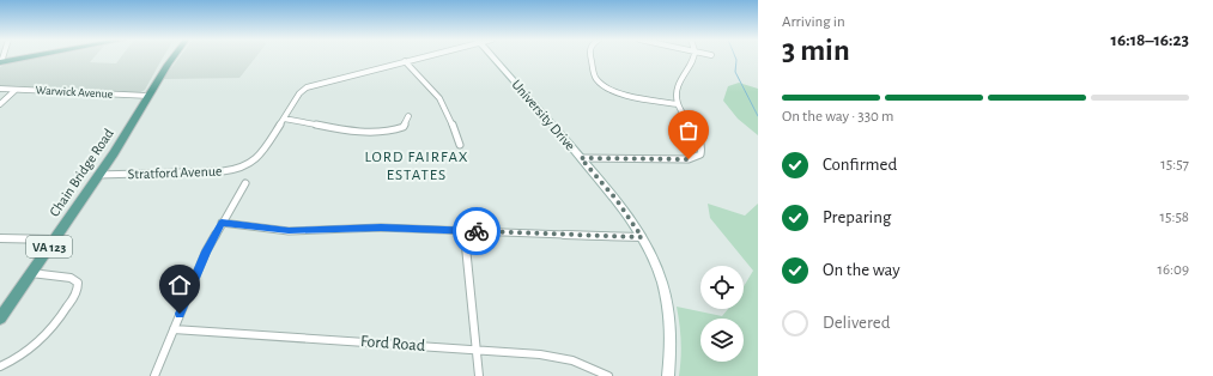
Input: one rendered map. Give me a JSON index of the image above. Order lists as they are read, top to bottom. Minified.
{"streets":{"main road":["Chain Bridge Road","VA 123"],"street":["Warwick Avenue","University Drive","Stratford Avenue","Ford Road"]},"crossings":[["Warwick Avenue","Chain Bridge Road"],["Chain Bridge Road","Stratford Avenue"]],"districts":["LORD FAIRFAX ESTATES"],"page":{"heading":["3 min","Arriving in","16:18–16:23"],"bar":"On the way · 330 m","list":[["Confirmed","15:57"],["Preparing","15:58"],["On the way","16:09"],"Delivered"]}}
